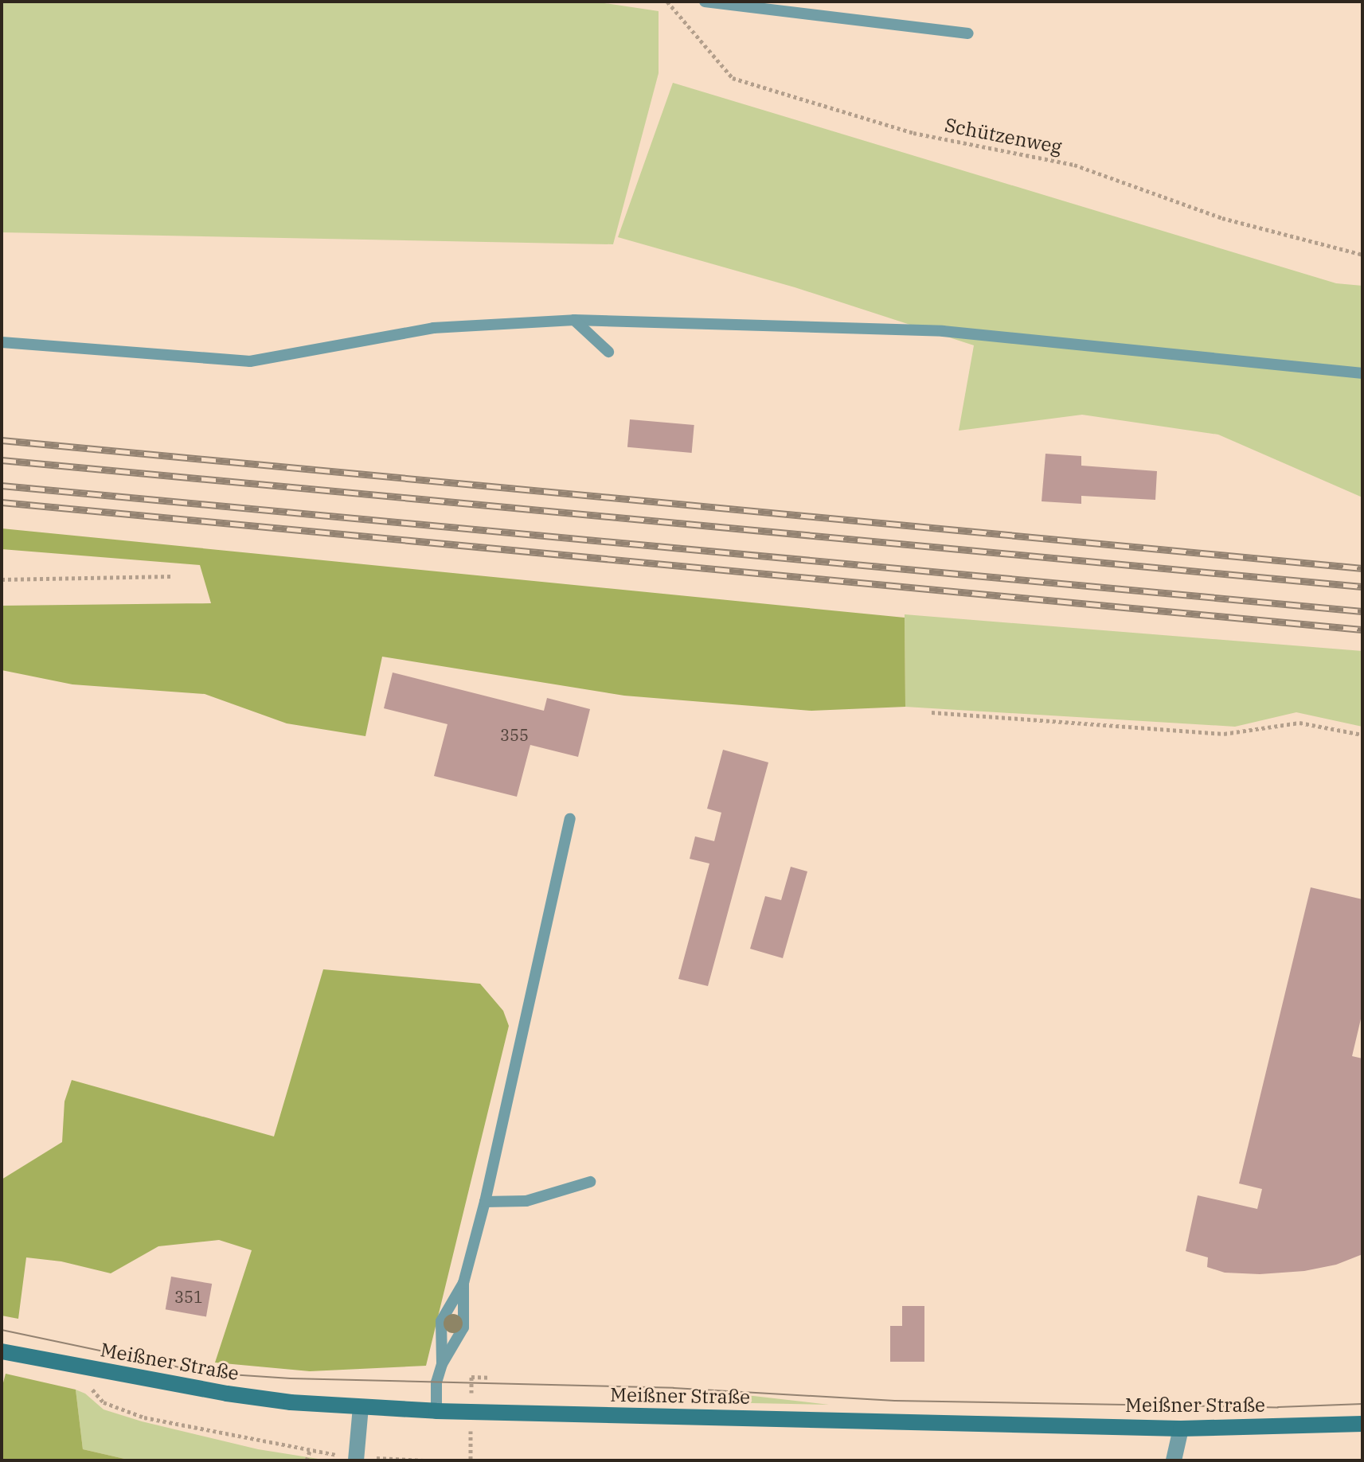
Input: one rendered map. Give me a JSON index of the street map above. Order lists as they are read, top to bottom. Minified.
{"streets":{"main road":["Meißner Straße"],"path":["Schützenweg"]},"house_numbers":["355","351"]}
